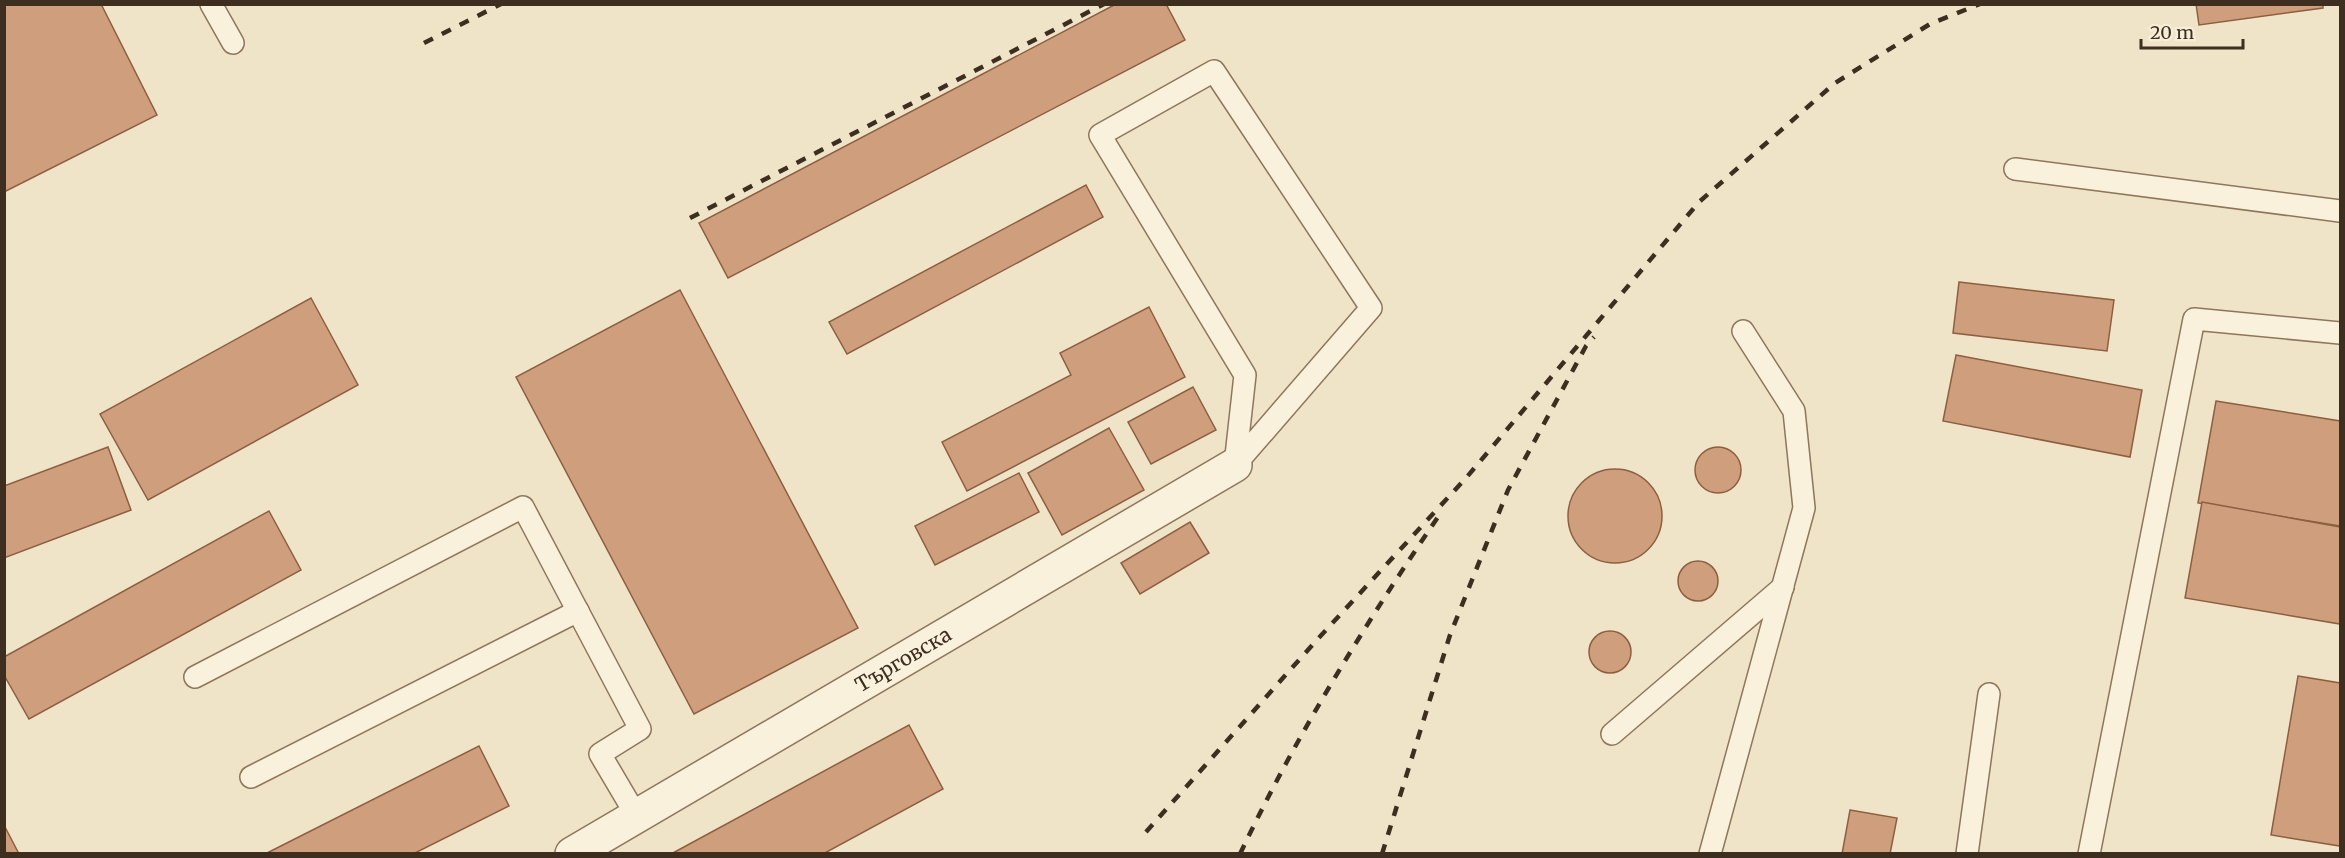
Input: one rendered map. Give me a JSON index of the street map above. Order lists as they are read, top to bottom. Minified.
{"streets":{"street":["Търговска"]},"scale_bar":"20 m"}
